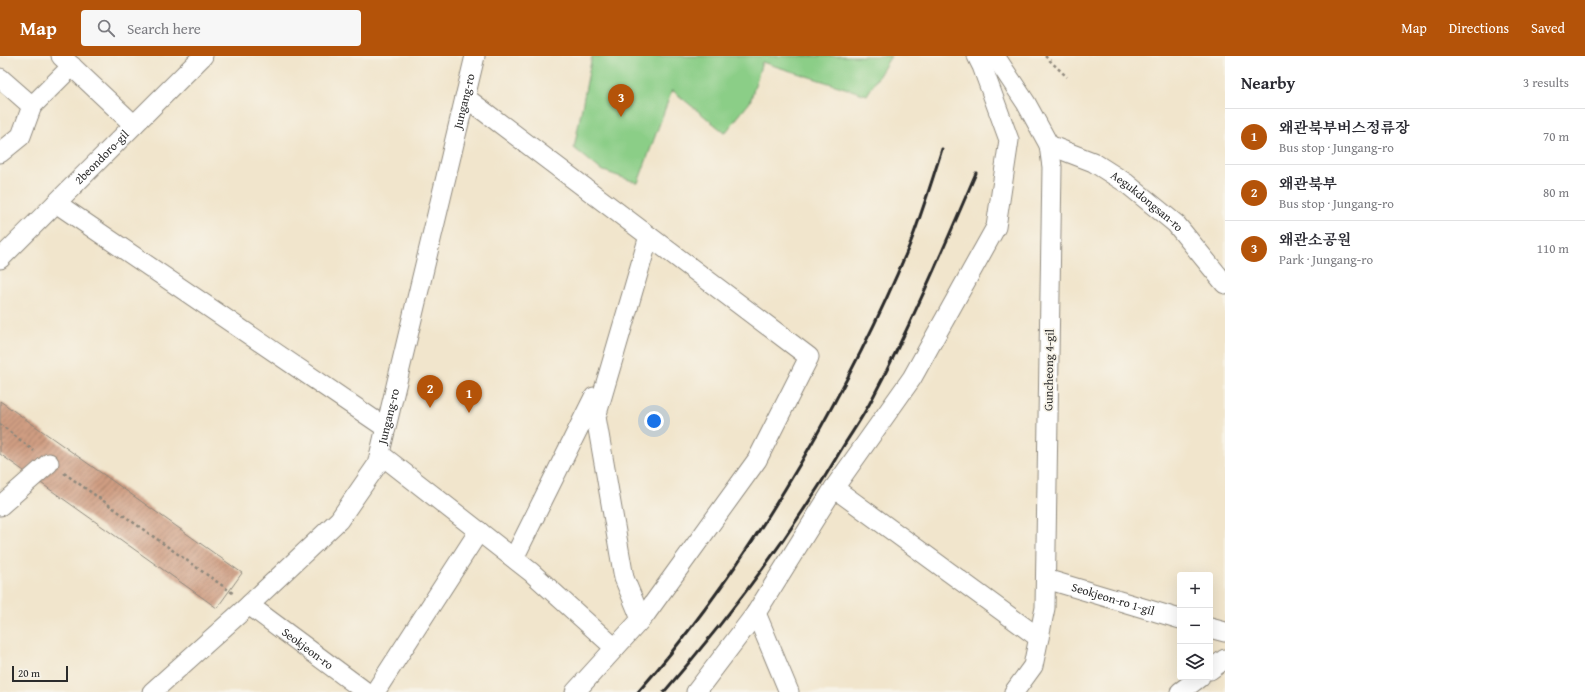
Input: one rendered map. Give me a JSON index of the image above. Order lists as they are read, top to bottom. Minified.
{"streets":{"street":["Jungang-ro","2beondoro-gil","Aegukdongsan-ro","Guncheong 4-gil","Seokjeon-ro 1-gil","Seokjeon-ro"]},"crossings":[["Jungang-ro","Seokjeon-ro"],["Aegukdongsan-ro","Guncheong 4-gil"],["Guncheong 4-gil","Seokjeon-ro 1-gil"]],"scale_bar":"20 m","page":{"header":"Map","search":"Search here","nav":["Map","Directions","Saved"],"heading":["Nearby","3 results"],"pins":["3","2","1"],"list":[{"mark":"1","name":"왜관북부버스정류장","note":"Bus stop · Jungang-ro","value":"70 m"},{"mark":"2","name":"왜관북부","note":"Bus stop · Jungang-ro","value":"80 m"},{"mark":"3","name":"왜관소공원","note":"Park · Jungang-ro","value":"110 m"}],"map_buttons":["+","−"],"scale":"20 m"}}
